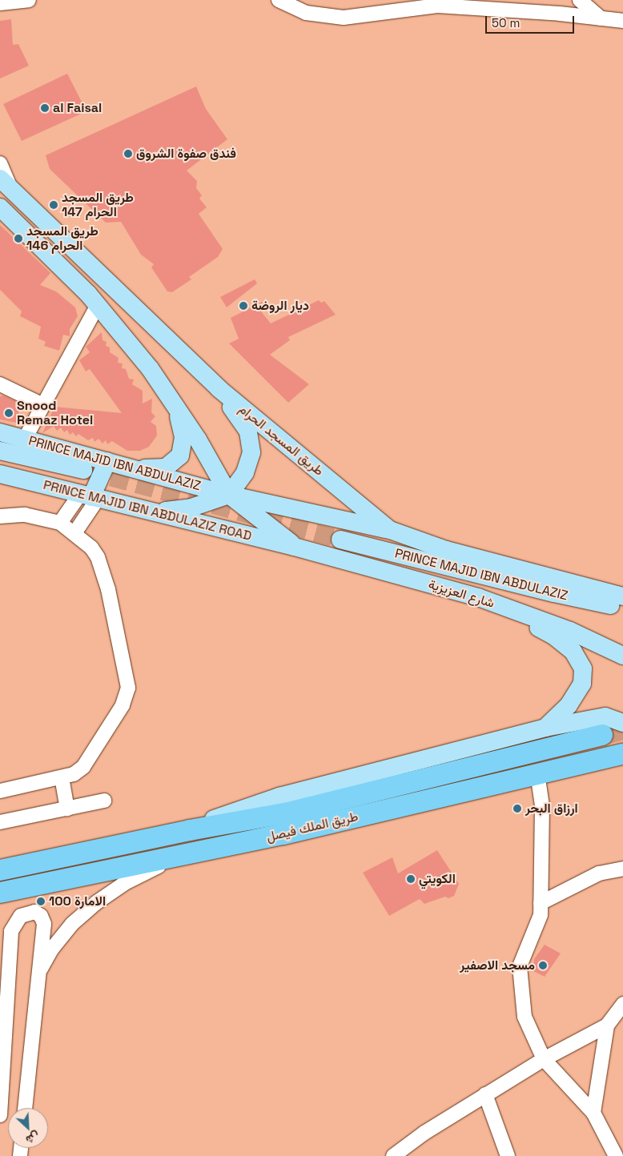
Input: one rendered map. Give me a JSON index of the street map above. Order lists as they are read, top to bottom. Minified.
{"streets":{"highway":["طريق الملك فيصل"],"main road":["طريق المسجد الحرام","PRINCE MAJID IBN ABDULAZIZ","PRINCE MAJID IBN ABDULAZIZ ROAD","شارع العزيزية"]},"crossings":[["طريق المسجد الحرام","PRINCE MAJID IBN ABDULAZIZ"],["PRINCE MAJID IBN ABDULAZIZ ROAD","شارع العزيزية"]],"places":["al Faisal","فندق صفوة الشروق","طريق المسجد الحرام 147","طريق المسجد الحرام 146","ديار الروضة","Snood Remaz Hotel","ارزاق البحر","الكويتي","الامارة 100","مسجد الاصفير"],"scale_bar":"50 m","north":"bottom right"}
